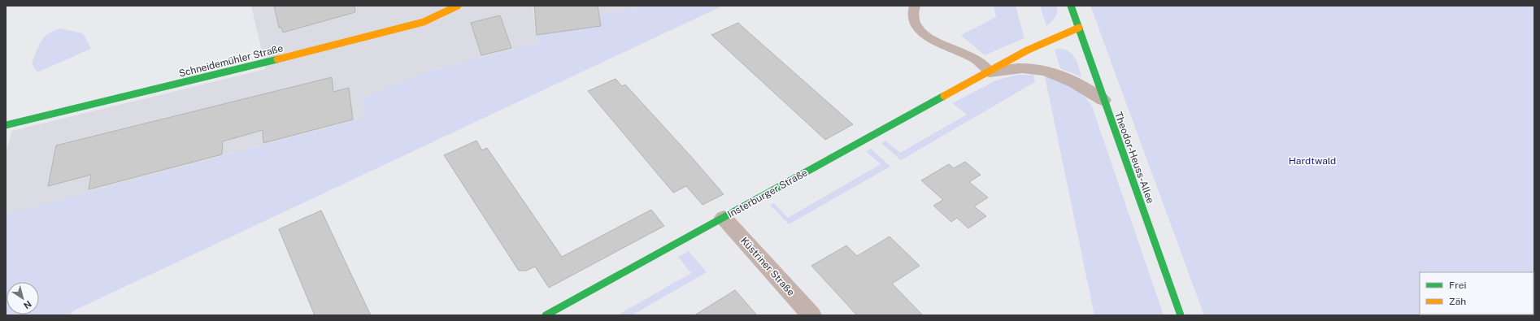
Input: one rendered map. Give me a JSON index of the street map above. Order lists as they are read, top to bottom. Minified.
{"streets":{"street":["Schneidemühler Straße","Theodor-Heuss-Allee","Insterburger Straße","Küstriner Straße"]},"crossings":[["Theodor-Heuss-Allee","Insterburger Straße"],["Insterburger Straße","Küstriner Straße"]],"parks":["Hardtwald"],"legend":["Frei","Zäh"],"north":"bottom right"}
